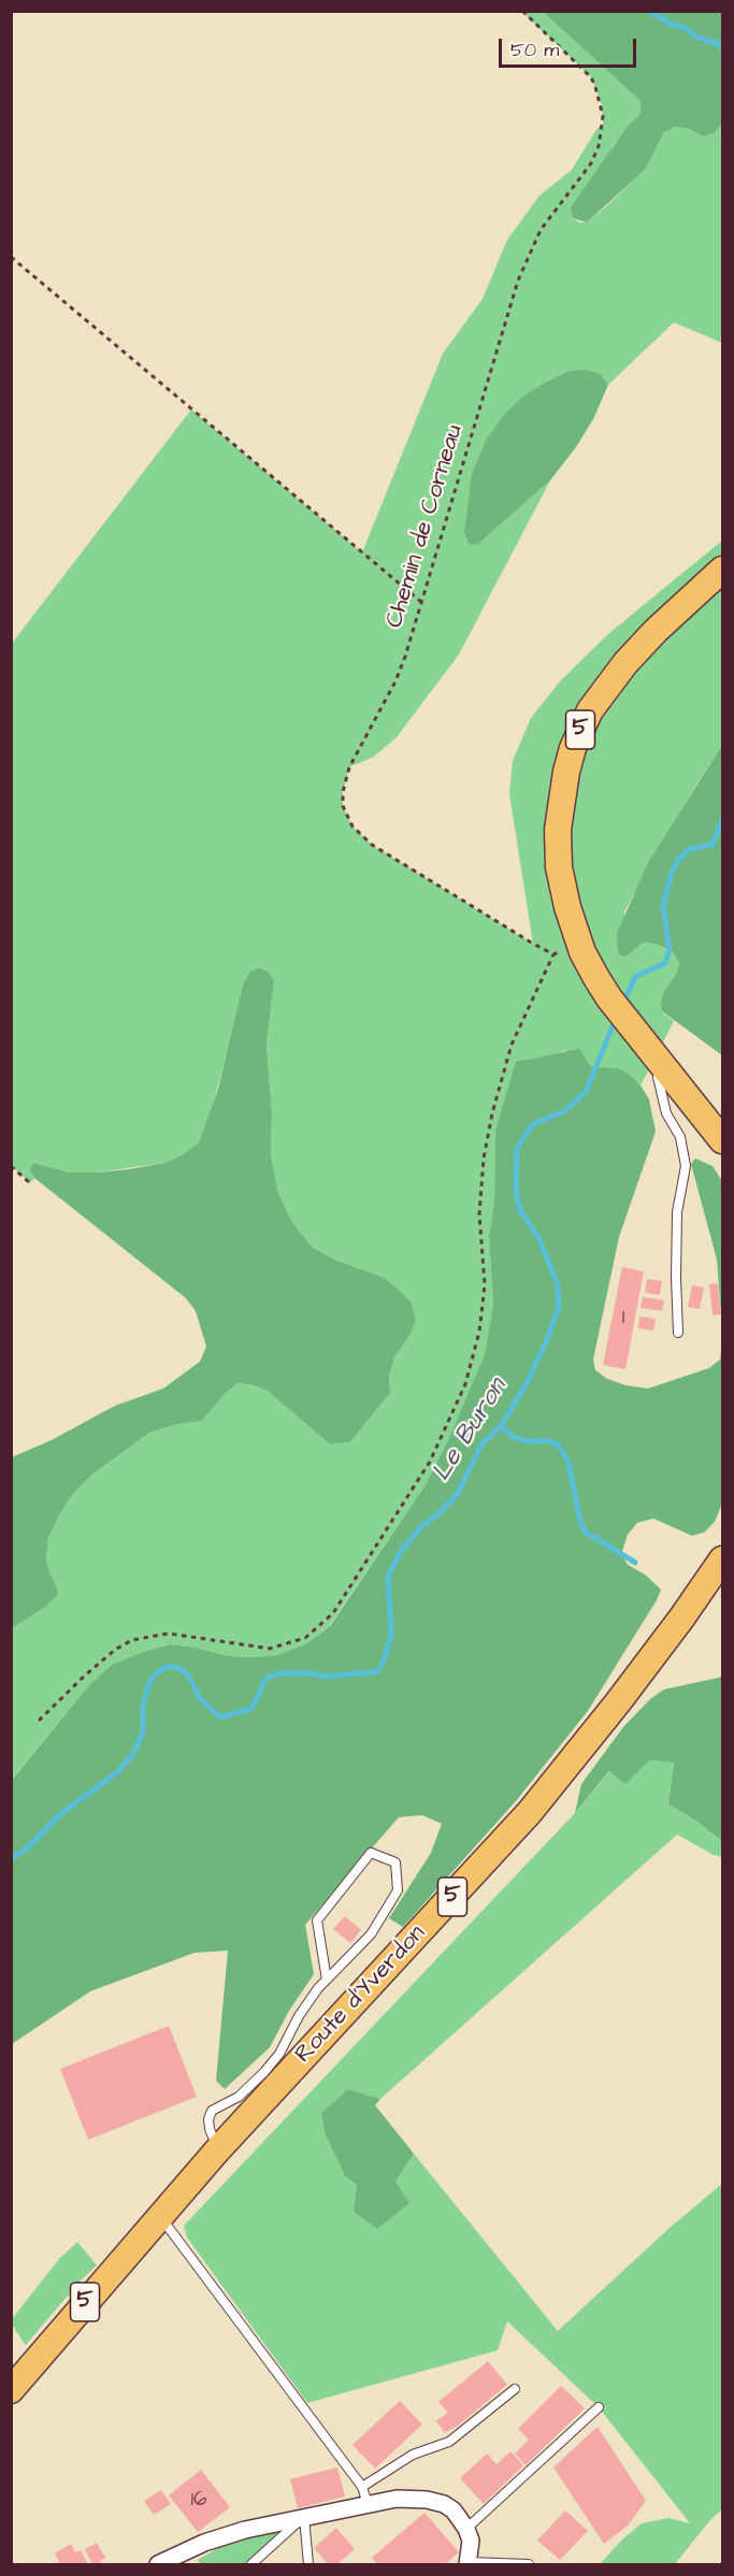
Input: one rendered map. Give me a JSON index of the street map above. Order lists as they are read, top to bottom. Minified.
{"streets":{"main road":["5","Route d'Yverdon"],"path":["Chemin de Corneau"]},"water":["Le Buron"],"house_numbers":["1","16"],"scale_bar":"50 m"}
